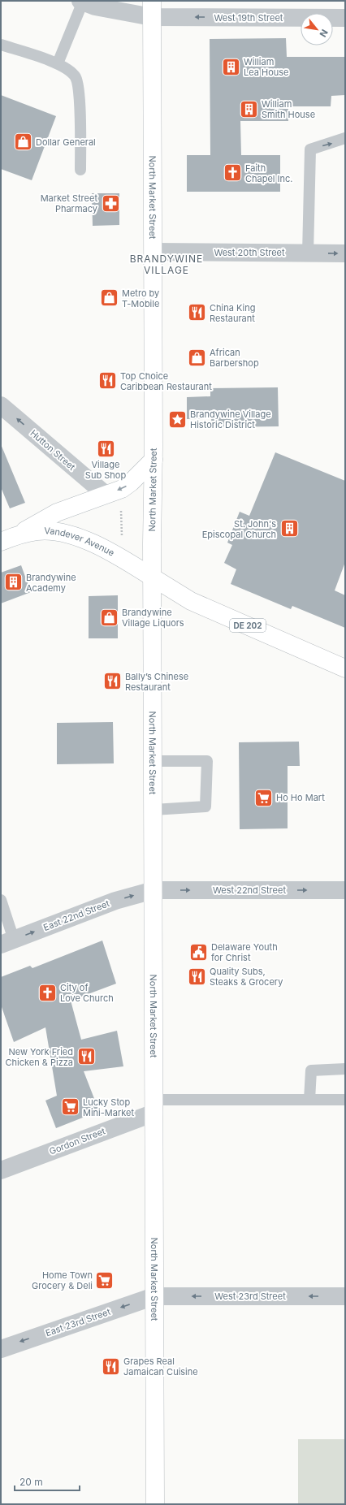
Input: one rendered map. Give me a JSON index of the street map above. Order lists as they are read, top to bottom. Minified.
{"streets":{"main road":["North Market Street","Vandever Avenue","DE 202"],"street":["West 19th Street","West 20th Street","Hutton Street","West 22nd Street","East 22nd Street","Gordon Street","West 23rd Street","East 23rd Street"]},"crossings":[["West 19th Street","North Market Street"],["North Market Street","West 20th Street"],["North Market Street","Vandever Avenue"],["North Market Street","DE 202"],["North Market Street","West 22nd Street"],["North Market Street","East 22nd Street"],["North Market Street","Gordon Street"],["North Market Street","West 23rd Street"],["North Market Street","East 23rd Street"],["Vandever Avenue","DE 202"],["West 22nd Street","East 22nd Street"],["West 23rd Street","East 23rd Street"]],"one_way":["West 19th Street","Hutton Street","West 22nd Street","East 22nd Street","West 23rd Street","East 23rd Street"],"districts":["BRANDYWINE VILLAGE"],"places":{"building":["William Lea House","William Smith House","St. John's Episcopal Church","Brandywine Academy"],"shop":["Dollar General","Metro by T-Mobile","African Barbershop","Brandywine Village Liquors"],"church":["Faith Chapel Inc.","City of Love Church"],"pharmacy":["Market Street Pharmacy"],"restaurant":["China King Restaurant","Top Choice Caribbean Restaurant","Village Sub Shop","Bally’s Chinese Restaurant","Quality Subs, Steaks & Grocery","New York Fried Chicken & Pizza","Grapes Real Jamaican Cuisine"],"place":["Brandywine Village Historic District"],"supermarket":["Ho Ho Mart","Lucky Stop Mini-Market","Home Town Grocery & Deli"],"public building":["Delaware Youth for Christ"]},"scale_bar":"20 m","north":"bottom right"}
